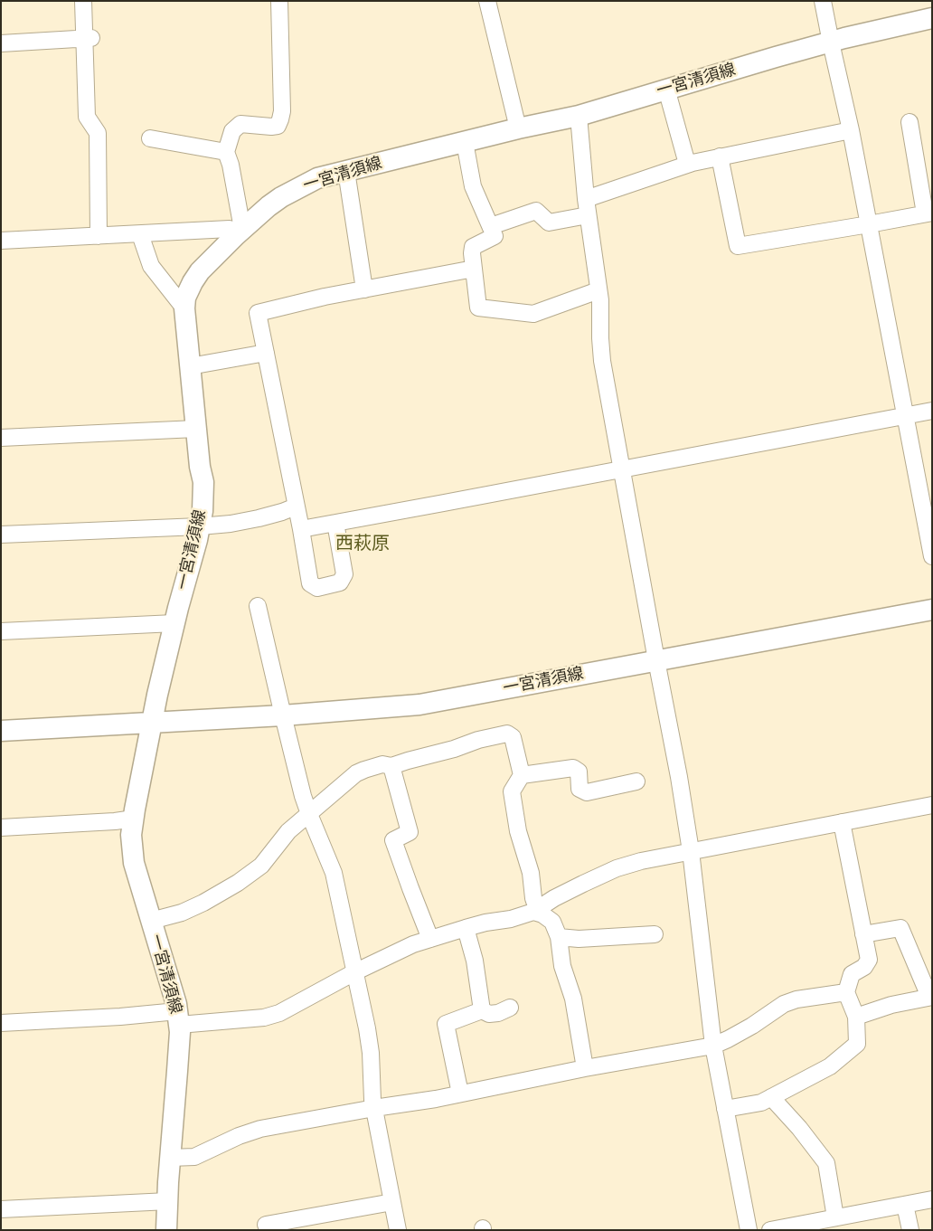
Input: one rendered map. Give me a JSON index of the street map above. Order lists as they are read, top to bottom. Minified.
{"streets":{"main road":["一宮清須線"]},"districts":["西萩原"]}
